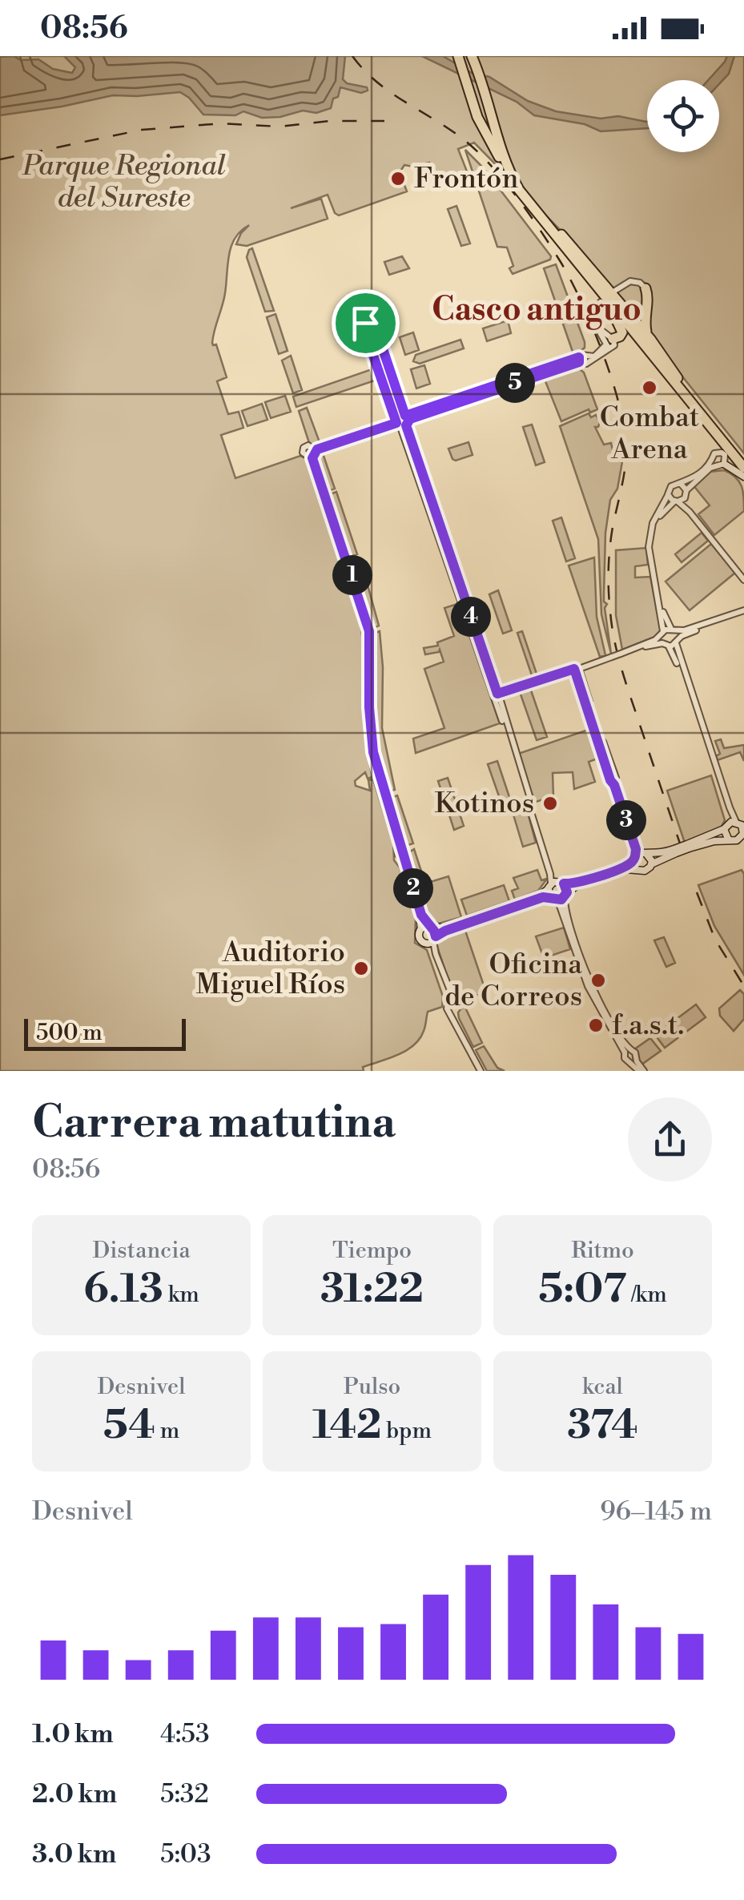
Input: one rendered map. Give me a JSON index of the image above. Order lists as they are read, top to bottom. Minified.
{"districts":["Casco antiguo"],"parks":["Parque Regional del Sureste"],"places":["Frontón","Combat Arena","Kotinos","Auditorio Miguel Ríos","Oficina de Correos","f.a.s.t."],"scale_bar":"500 m","page":{"status":"08:56","pins":["5","1","4","3","2"],"scale":"500 m","heading":["Carrera matutina","08:56"],"stats":[["Distancia","6.13 km"],["Tiempo","31:22"],["Ritmo","5:07 /km"],["Desnivel","54 m"],["Pulso","142 bpm"],["kcal","374"]],"chart":["Desnivel","96–145 m"],"list":[{"name":"1.0 km","note":"4:53"},{"name":"2.0 km","note":"5:32"},{"name":"3.0 km","note":"5:03"}]}}
